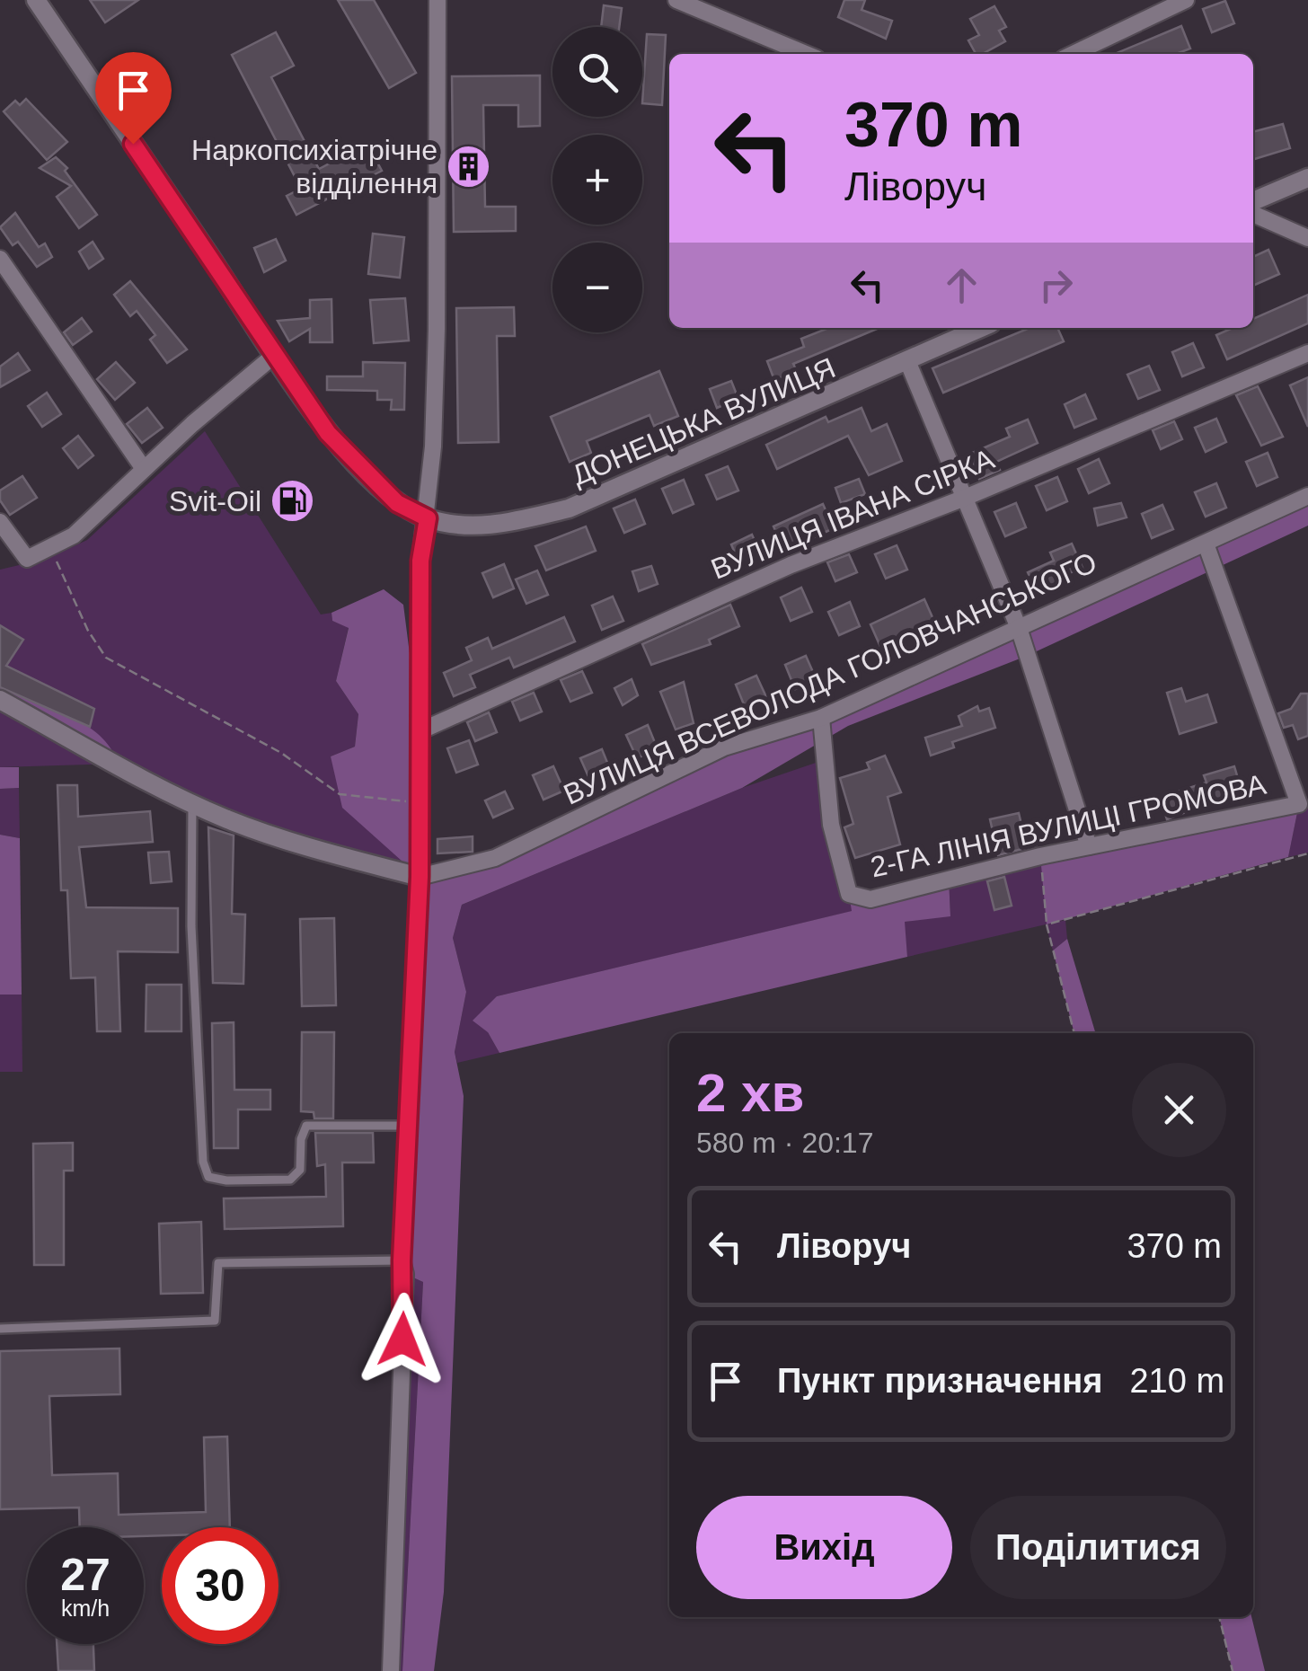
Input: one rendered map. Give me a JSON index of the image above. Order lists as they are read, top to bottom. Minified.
{"streets":{"street":["ДОНЕЦЬКА ВУЛИЦЯ","ВУЛИЦЯ ІВАНА СІРКА","ВУЛИЦЯ ВСЕВОЛОДА ГОЛОВЧАНСЬКОГО","2-ГА ЛІНІЯ ВУЛИЦІ ГРОМОВА"]},"crossings":[["ВУЛИЦЯ ВСЕВОЛОДА ГОЛОВЧАНСЬКОГО","2-ГА ЛІНІЯ ВУЛИЦІ ГРОМОВА"]],"places":{"building":["Наркопсихіатрічне відділення"],"fuel station":["Svit-Oil"]},"page":{"map_buttons":["+","−"],"turn":["370 m","Ліворуч"],"heading":["2 хв","580 m · 20:17"],"list":[{"name":"Ліворуч","value":"370 m"},{"name":"Пункт призначення","value":"210 m"}],"buttons":["Вихід","Поділитися"],"speed":"27 km/h","limit":"30"}}
